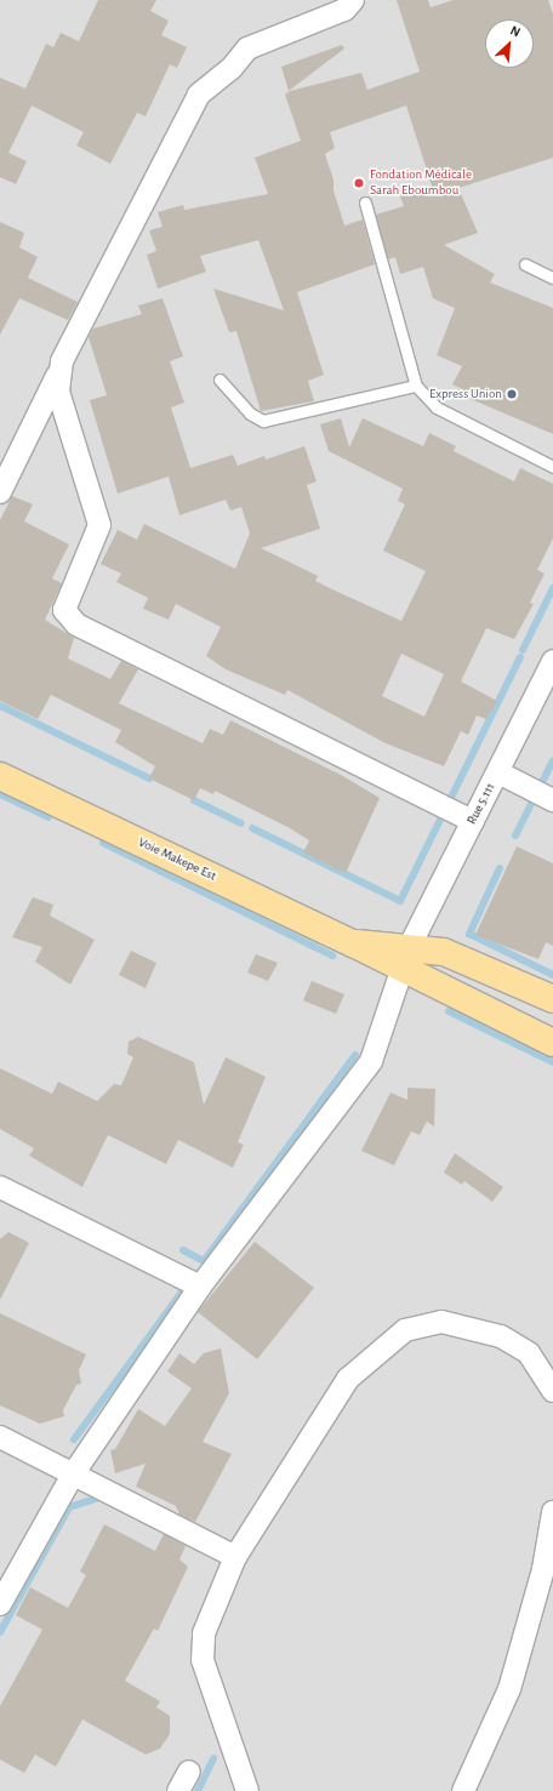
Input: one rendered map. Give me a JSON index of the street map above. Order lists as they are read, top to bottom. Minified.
{"streets":{"main road":["Voie Makepe Est"],"street":["Rue 5.111"]},"crossings":[["Rue 5.111","Voie Makepe Est"]],"places":["Fondation Médicale Sarah Eboumbou","Express Union"],"north":"top right"}
